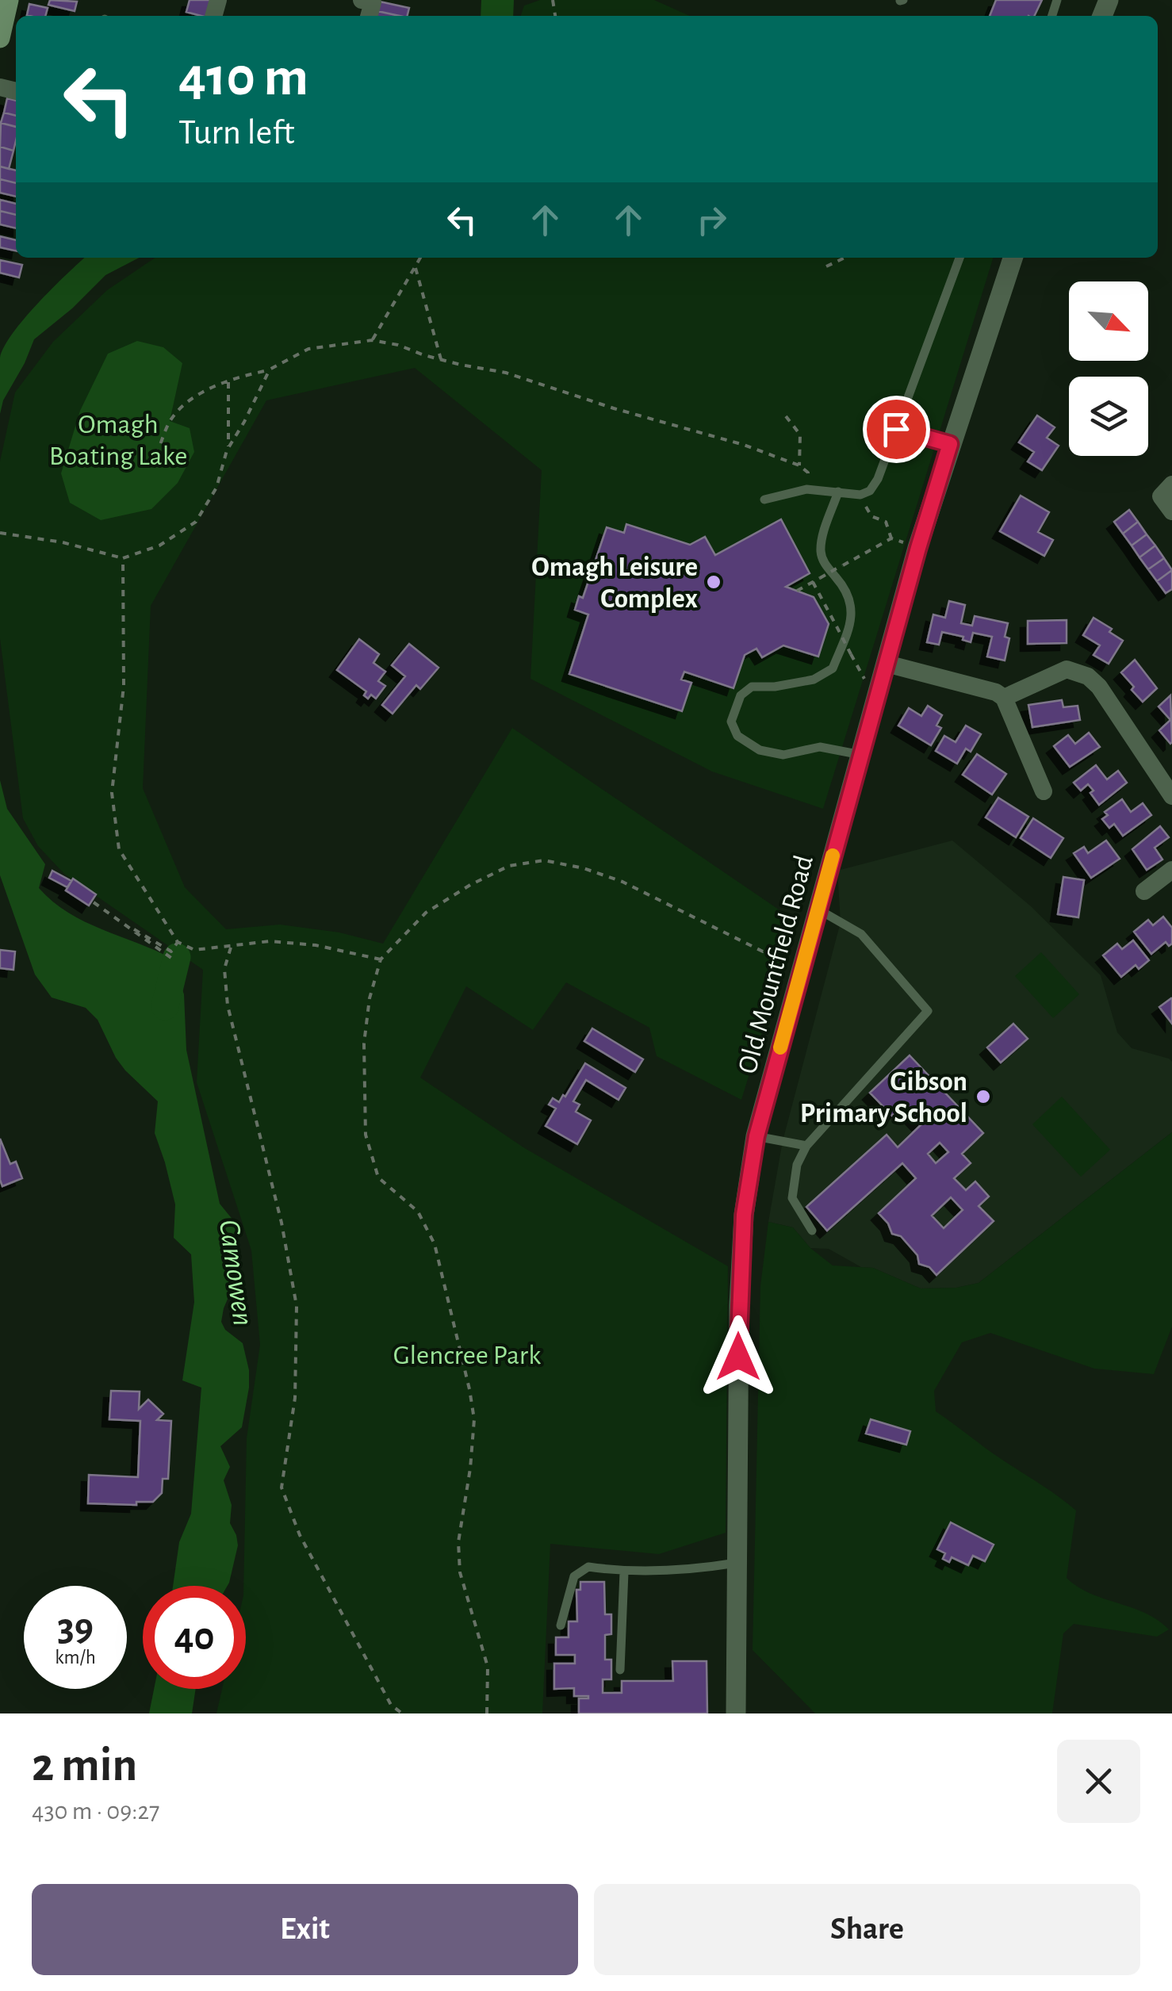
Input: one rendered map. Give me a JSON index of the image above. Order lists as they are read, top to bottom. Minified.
{"streets":{"street":["Old Mountfield Road"]},"water":["Camowen"],"parks":["Omagh Boating Lake","Glencree Park"],"places":["Omagh Leisure Complex","Gibson Primary School"],"north":"bottom right","page":{"turn":["410 m","Turn left"],"speed":"39 km/h","limit":"40","heading":["2 min","430 m · 09:27"],"buttons":["Exit","Share"]}}
